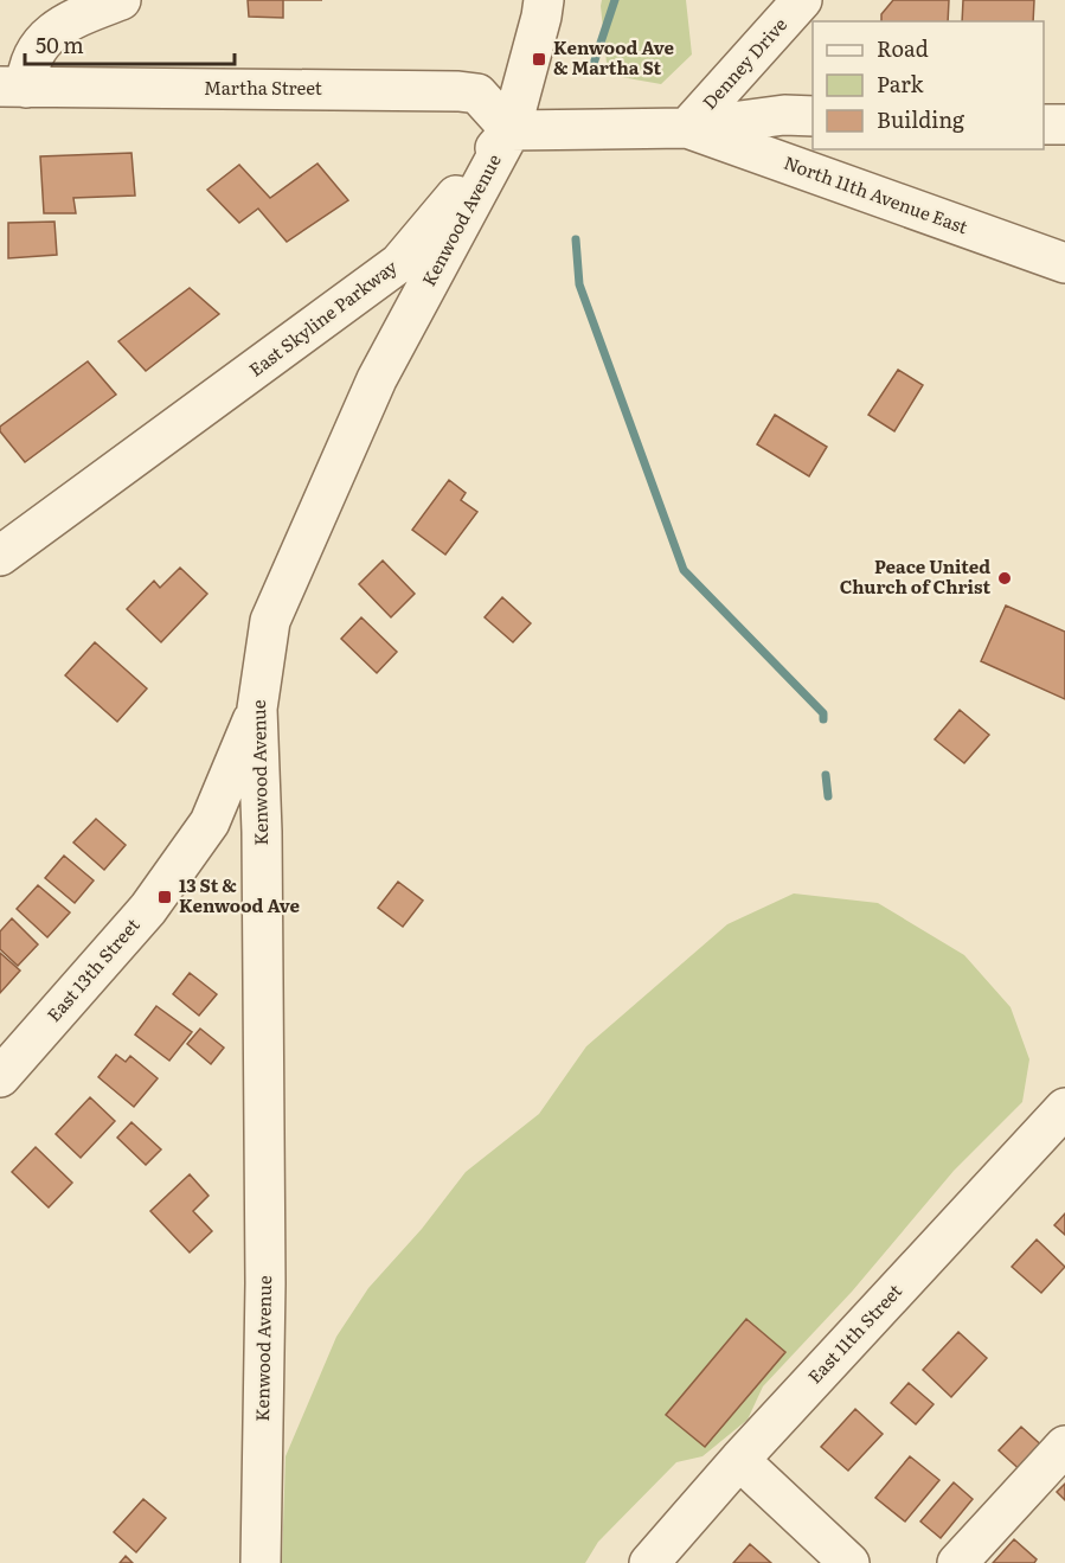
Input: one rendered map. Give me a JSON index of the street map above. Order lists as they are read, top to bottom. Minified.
{"streets":{"street":["Denney Drive","Martha Street","North 11th Avenue East","Kenwood Avenue","East Skyline Parkway","East 13th Street","East 11th Street"]},"crossings":[["Denney Drive","North 11th Avenue East"],["Martha Street","Kenwood Avenue"],["Martha Street","East Skyline Parkway"],["Kenwood Avenue","East Skyline Parkway"],["Kenwood Avenue","East 13th Street"]],"places":{"transit":["Kenwood Ave & Martha St","13 St & Kenwood Ave"],"other":["Peace United Church of Christ"]},"legend":["Road","Park","Building"],"scale_bar":"50 m"}
